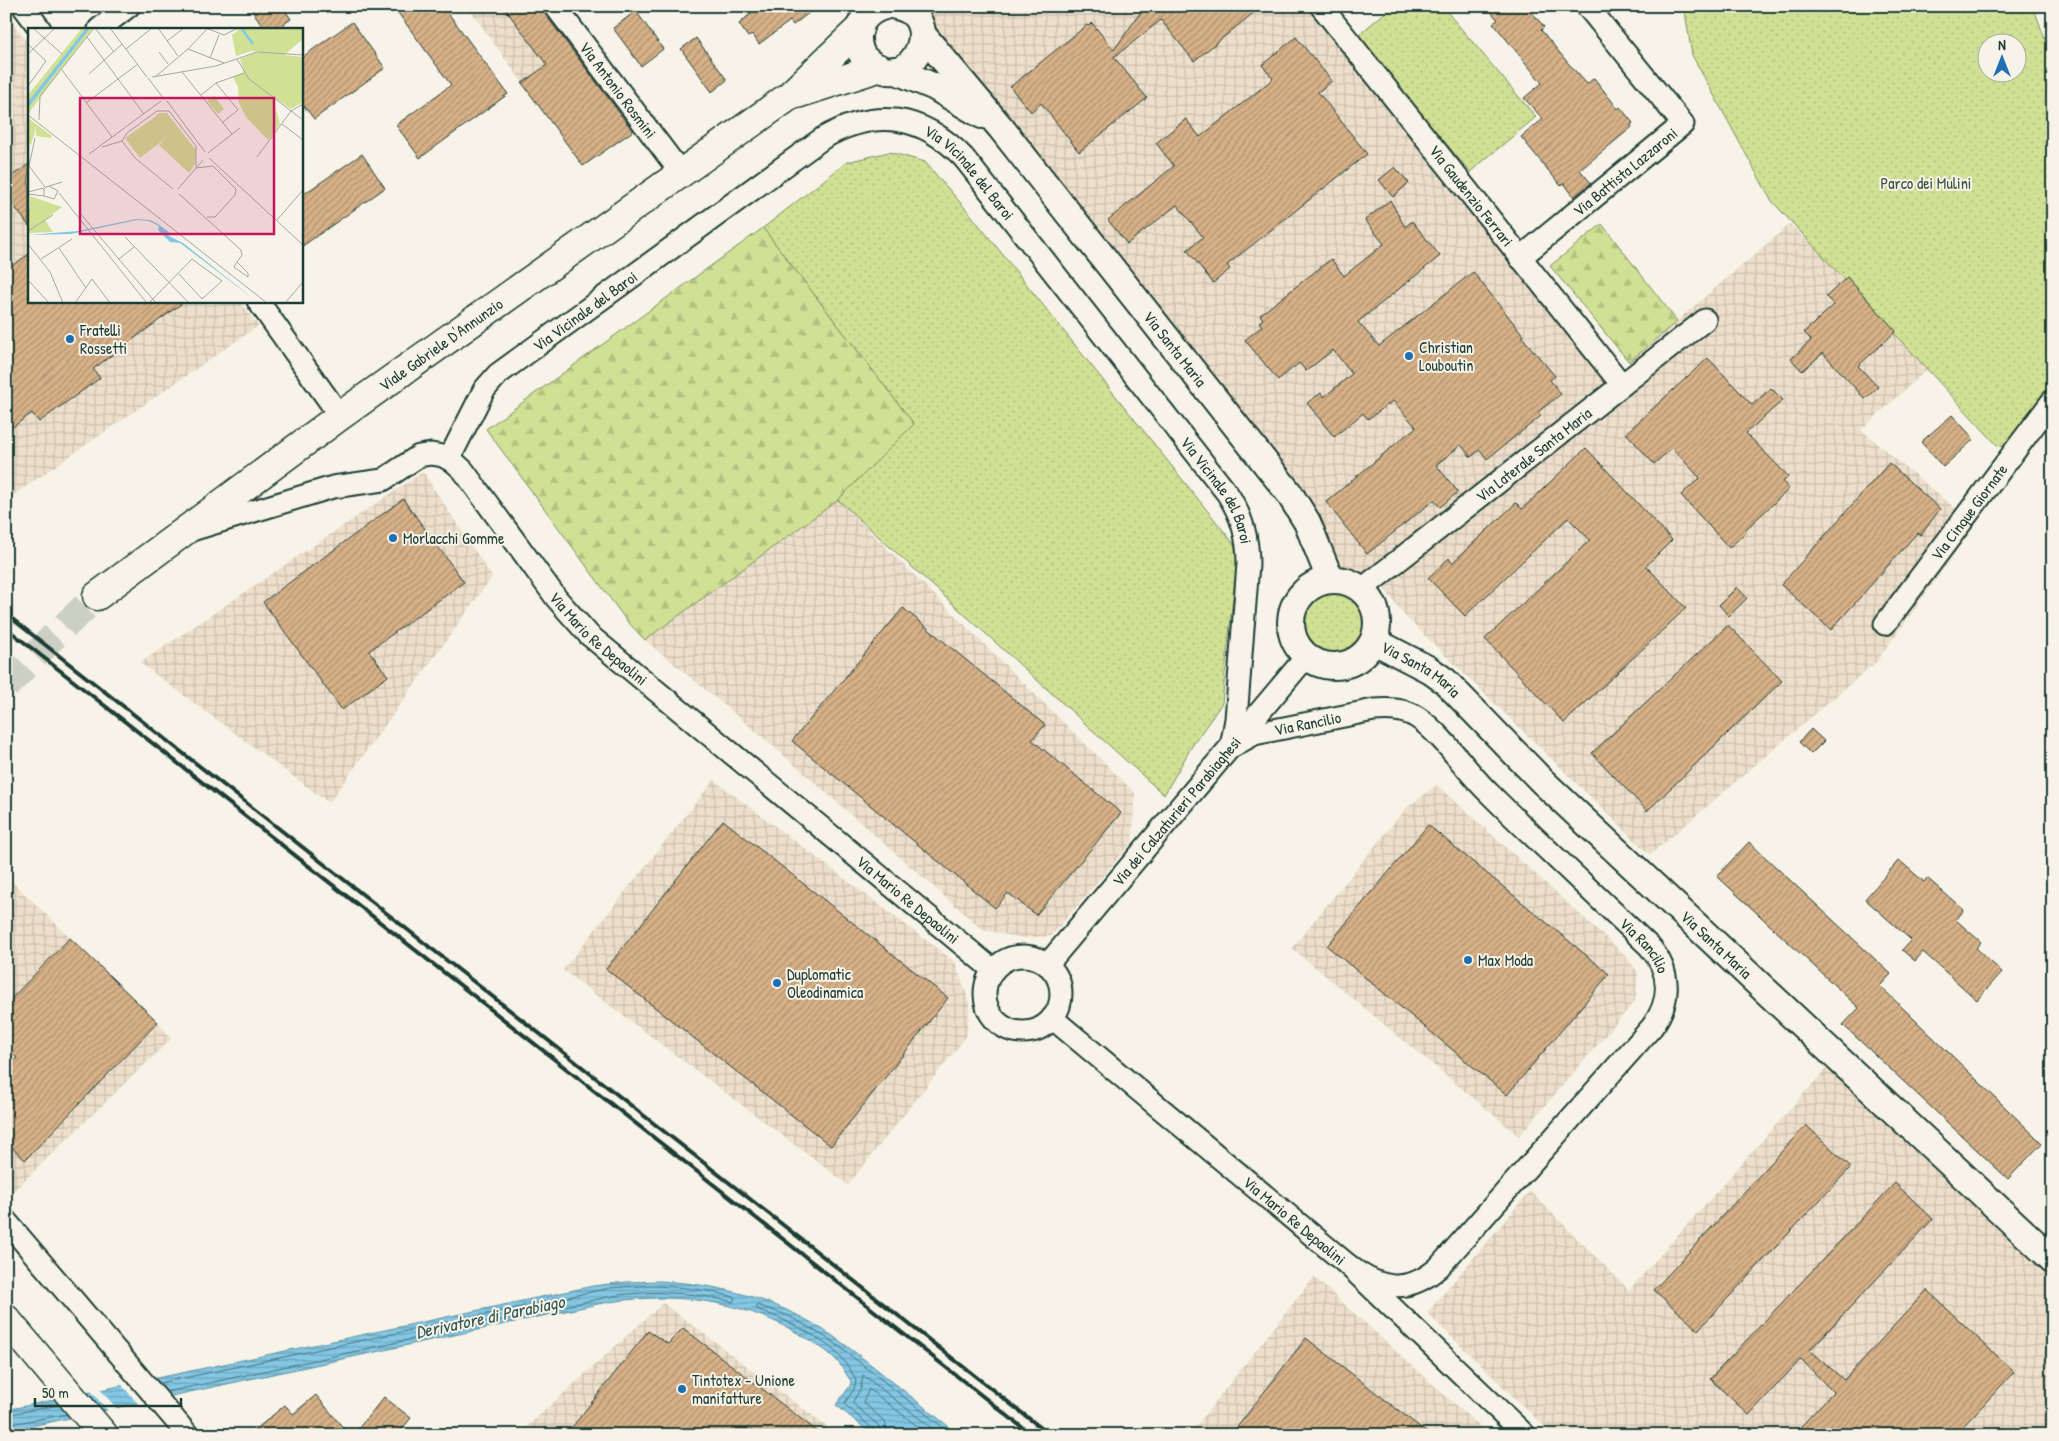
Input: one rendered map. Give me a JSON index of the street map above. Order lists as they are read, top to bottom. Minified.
{"streets":{"main road":["Viale Gabriele D'Annunzio"],"street":["Via Antonio Rosmini","Via Battista Lazzaroni","Via Vicinale del Baroi","Via Gaudenzio Ferrari","Via Santa Maria","Via Laterale Santa Maria","Via Cinque Giornate","Via Mario Re Depaolini","Via Rancilio","Via dei Calzaturieri Parabiaghesi"]},"crossings":[["Via Antonio Rosmini","Viale Gabriele D'Annunzio"],["Via Battista Lazzaroni","Via Gaudenzio Ferrari"],["Via Vicinale del Baroi","Via Mario Re Depaolini"],["Via Vicinale del Baroi","Via Rancilio"],["Via Vicinale del Baroi","Via dei Calzaturieri Parabiaghesi"],["Via Gaudenzio Ferrari","Via Laterale Santa Maria"],["Viale Gabriele D'Annunzio","Via Santa Maria"],["Via Santa Maria","Via Laterale Santa Maria"],["Via Santa Maria","Via dei Calzaturieri Parabiaghesi"],["Via Laterale Santa Maria","Via dei Calzaturieri Parabiaghesi"],["Via Mario Re Depaolini","Via Rancilio"],["Via Mario Re Depaolini","Via dei Calzaturieri Parabiaghesi"],["Via Rancilio","Via dei Calzaturieri Parabiaghesi"]],"water":["Derivatore di Parabiago"],"parks":["Parco dei Mulini"],"places":["Fratelli Rossetti","Christian Louboutin","Morlacchi Gomme","Max Moda","Duplomatic Oleodinamica","Tintotex - Unione manifatture"],"scale_bar":"50 m","north":"top"}
